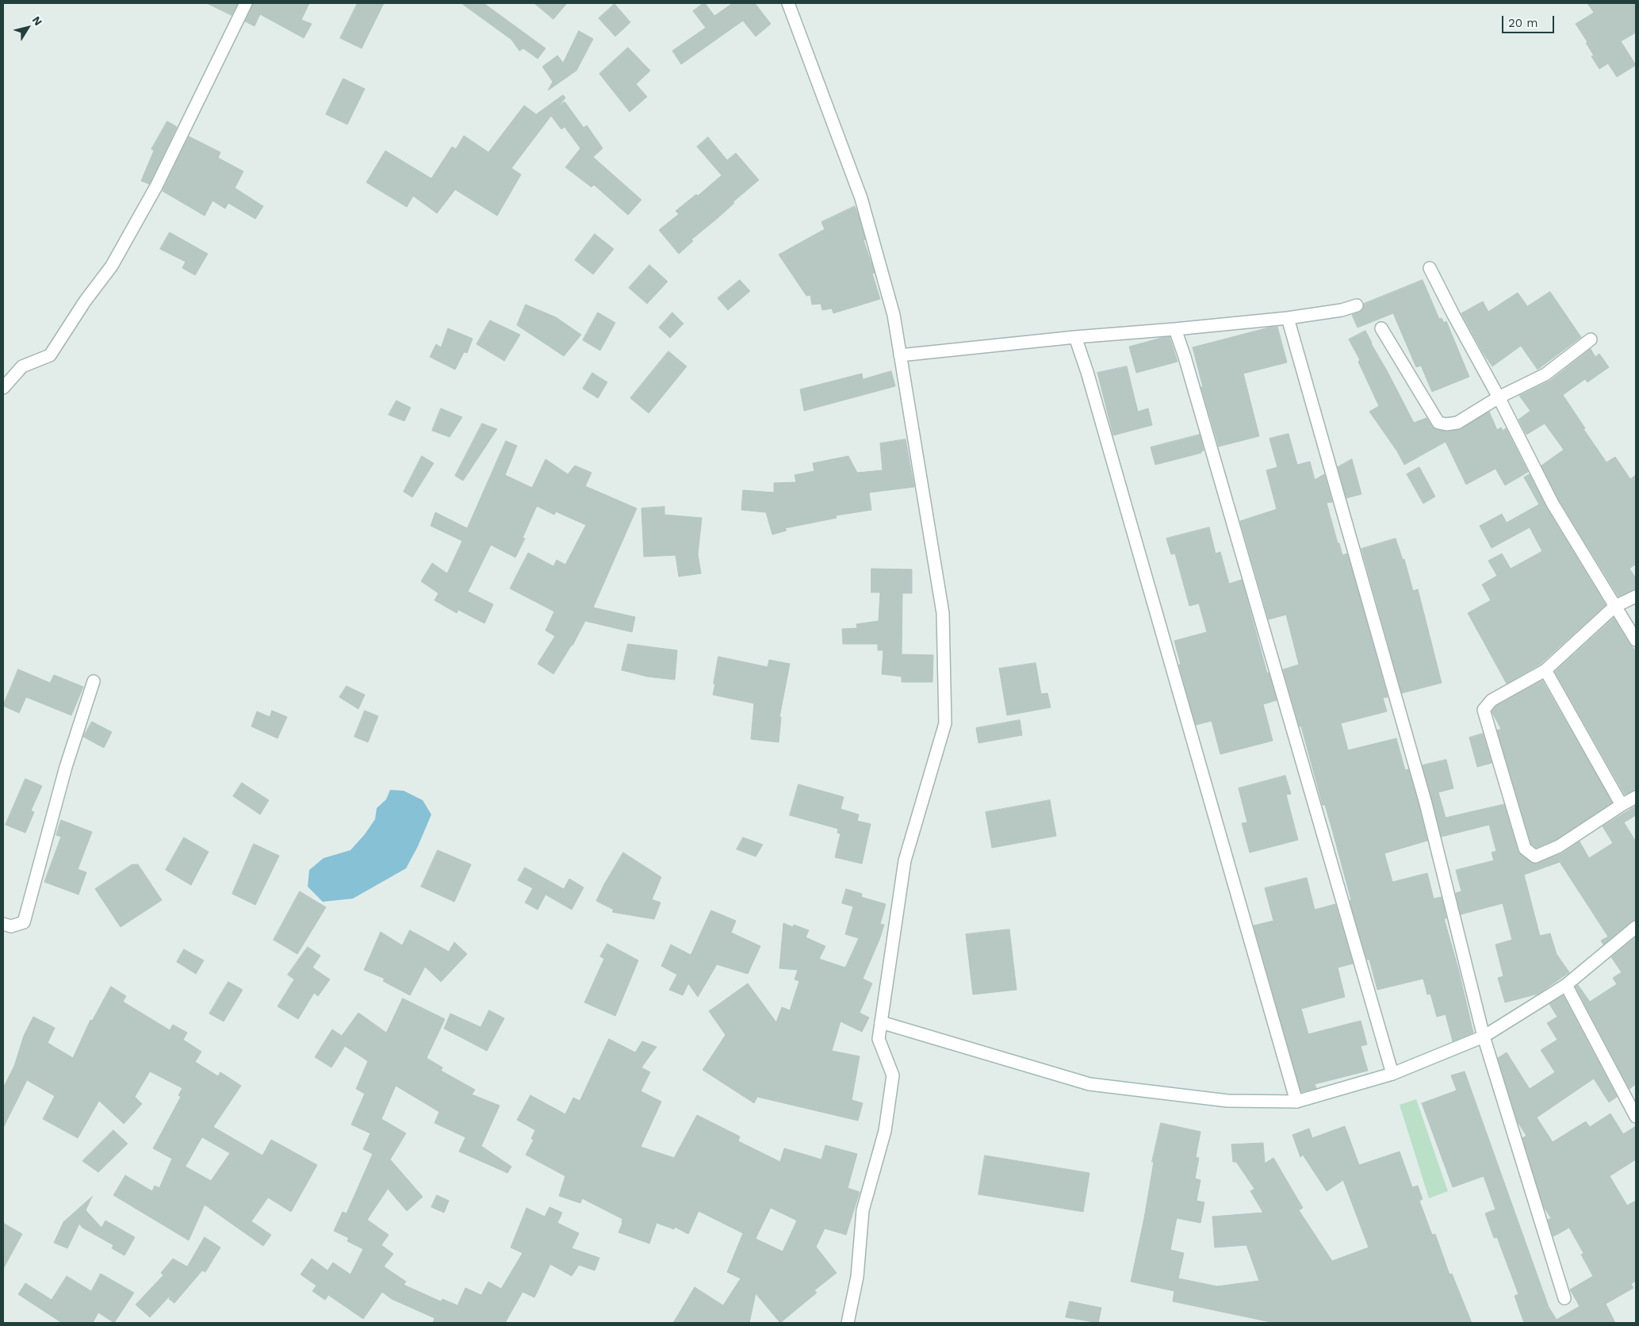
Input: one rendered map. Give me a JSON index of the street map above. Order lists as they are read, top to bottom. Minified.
{"scale_bar":"20 m","north":"top right"}
